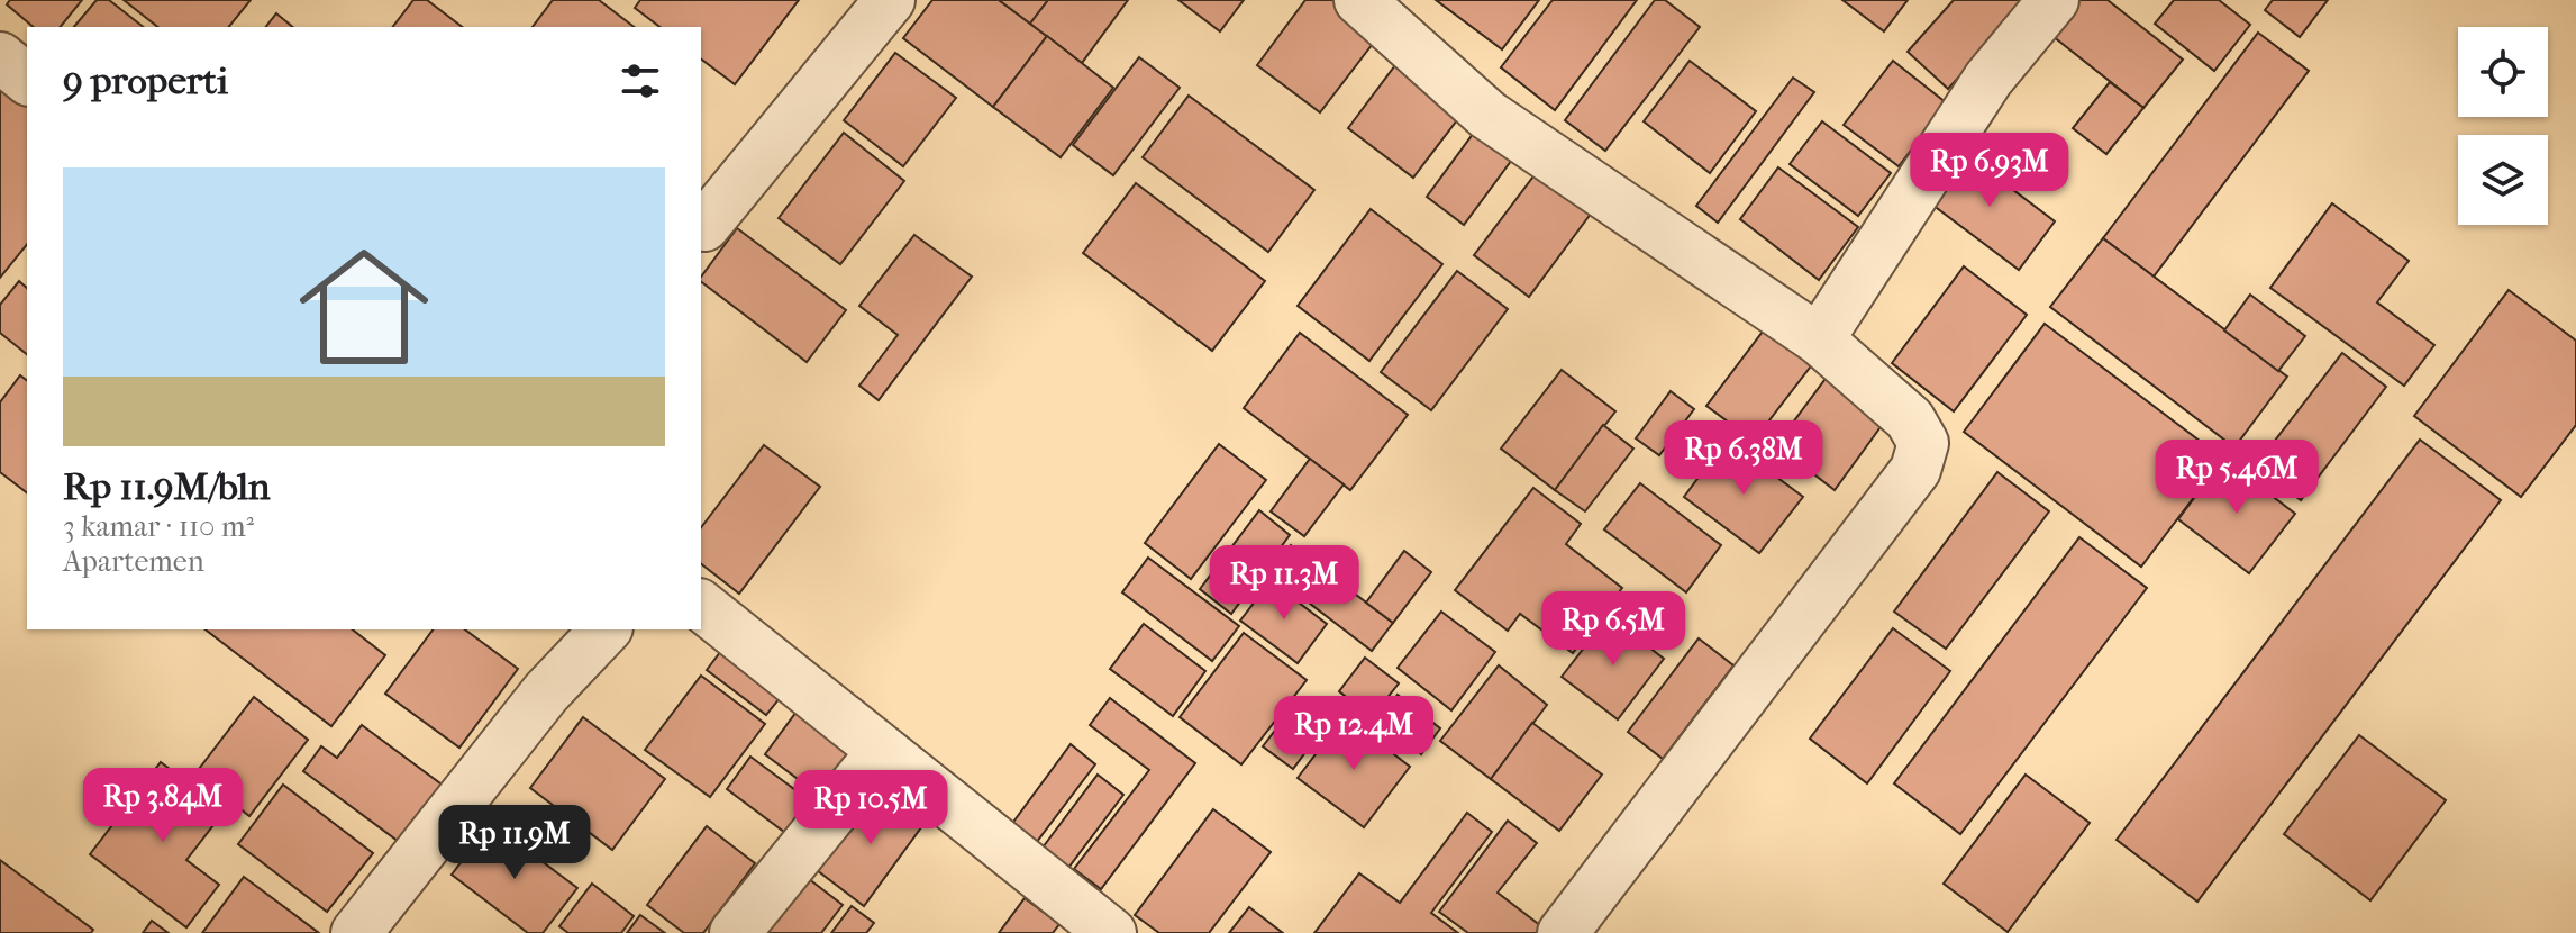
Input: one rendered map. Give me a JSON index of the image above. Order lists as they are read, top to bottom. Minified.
{"page":{"heading":"9 properti","price":["Rp 6.93M","Rp 6.38M","Rp 5.46M","Rp 11.3M","Rp 6.5M","Rp 12.4M","Rp 3.84M","Rp 10.5M","Rp 11.9M"],"list":[{"name":"Rp 11.9M/bln","note":"3 kamar · 110 m² · Apartemen"}]}}
